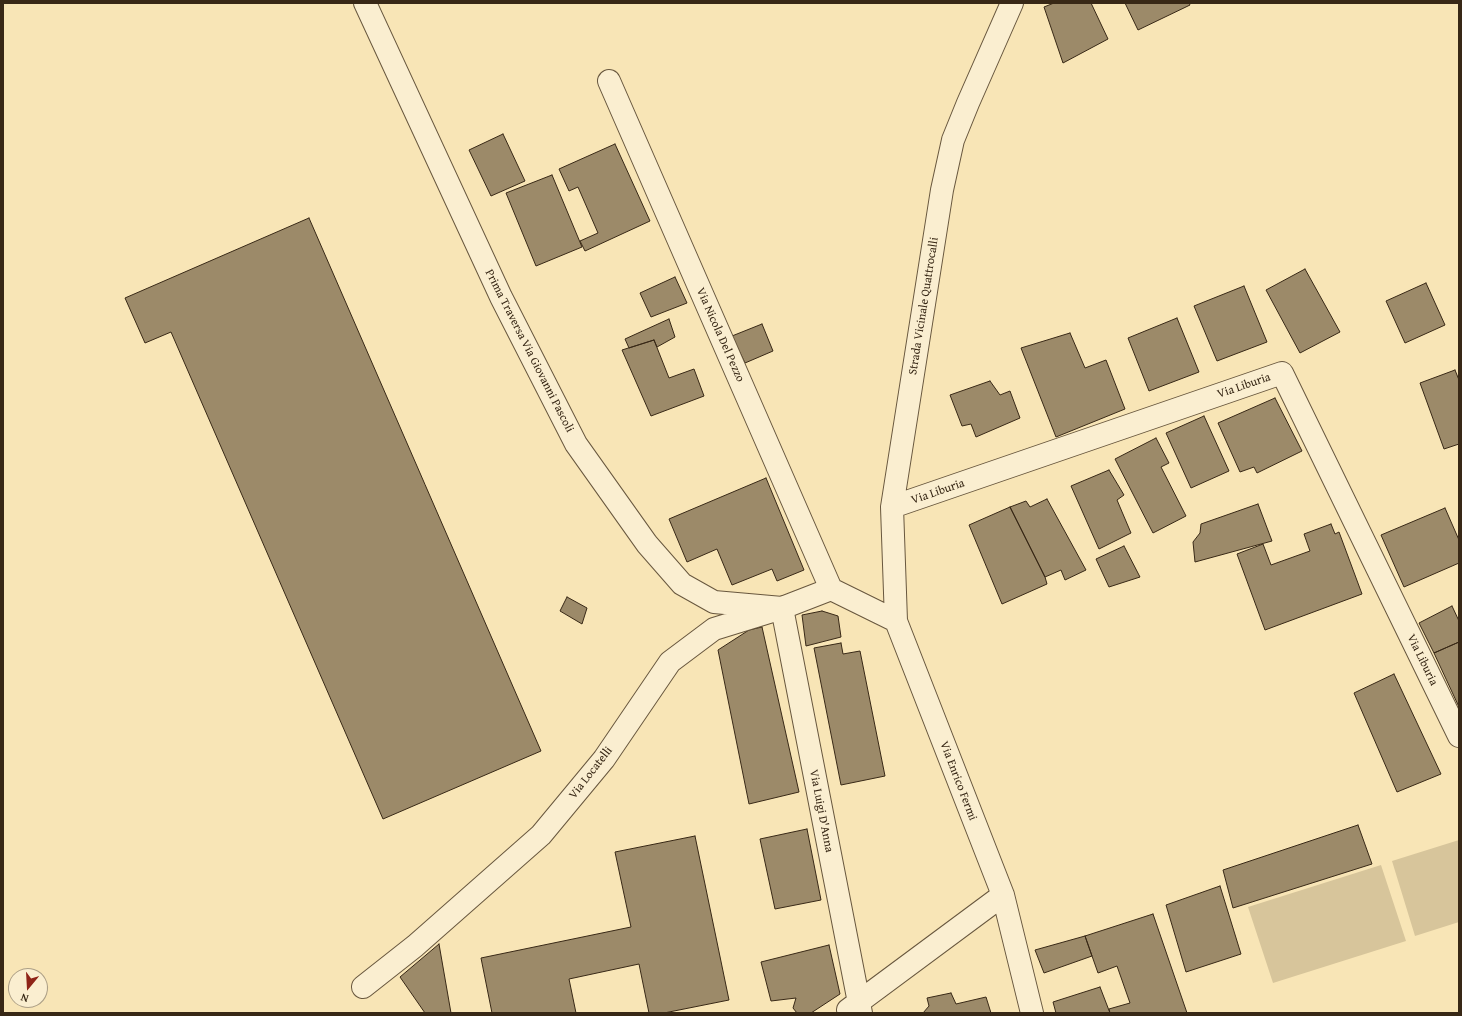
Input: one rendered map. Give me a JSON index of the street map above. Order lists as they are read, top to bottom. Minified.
{"streets":{"street":["Strada Vicinale Quattrocalli","Via Nicola Del Pezzo","Prima Traversa Via Giovanni Pascoli","Via Liburia","Via Locatelli","Via Enrico Fermi","Via Luigi D'Anna"]},"crossings":[["Strada Vicinale Quattrocalli","Via Liburia"],["Strada Vicinale Quattrocalli","Via Enrico Fermi"],["Via Nicola Del Pezzo","Via Locatelli"],["Prima Traversa Via Giovanni Pascoli","Via Locatelli"],["Prima Traversa Via Giovanni Pascoli","Via Luigi D'Anna"],["Via Locatelli","Via Luigi D'Anna"]],"north":"bottom"}
